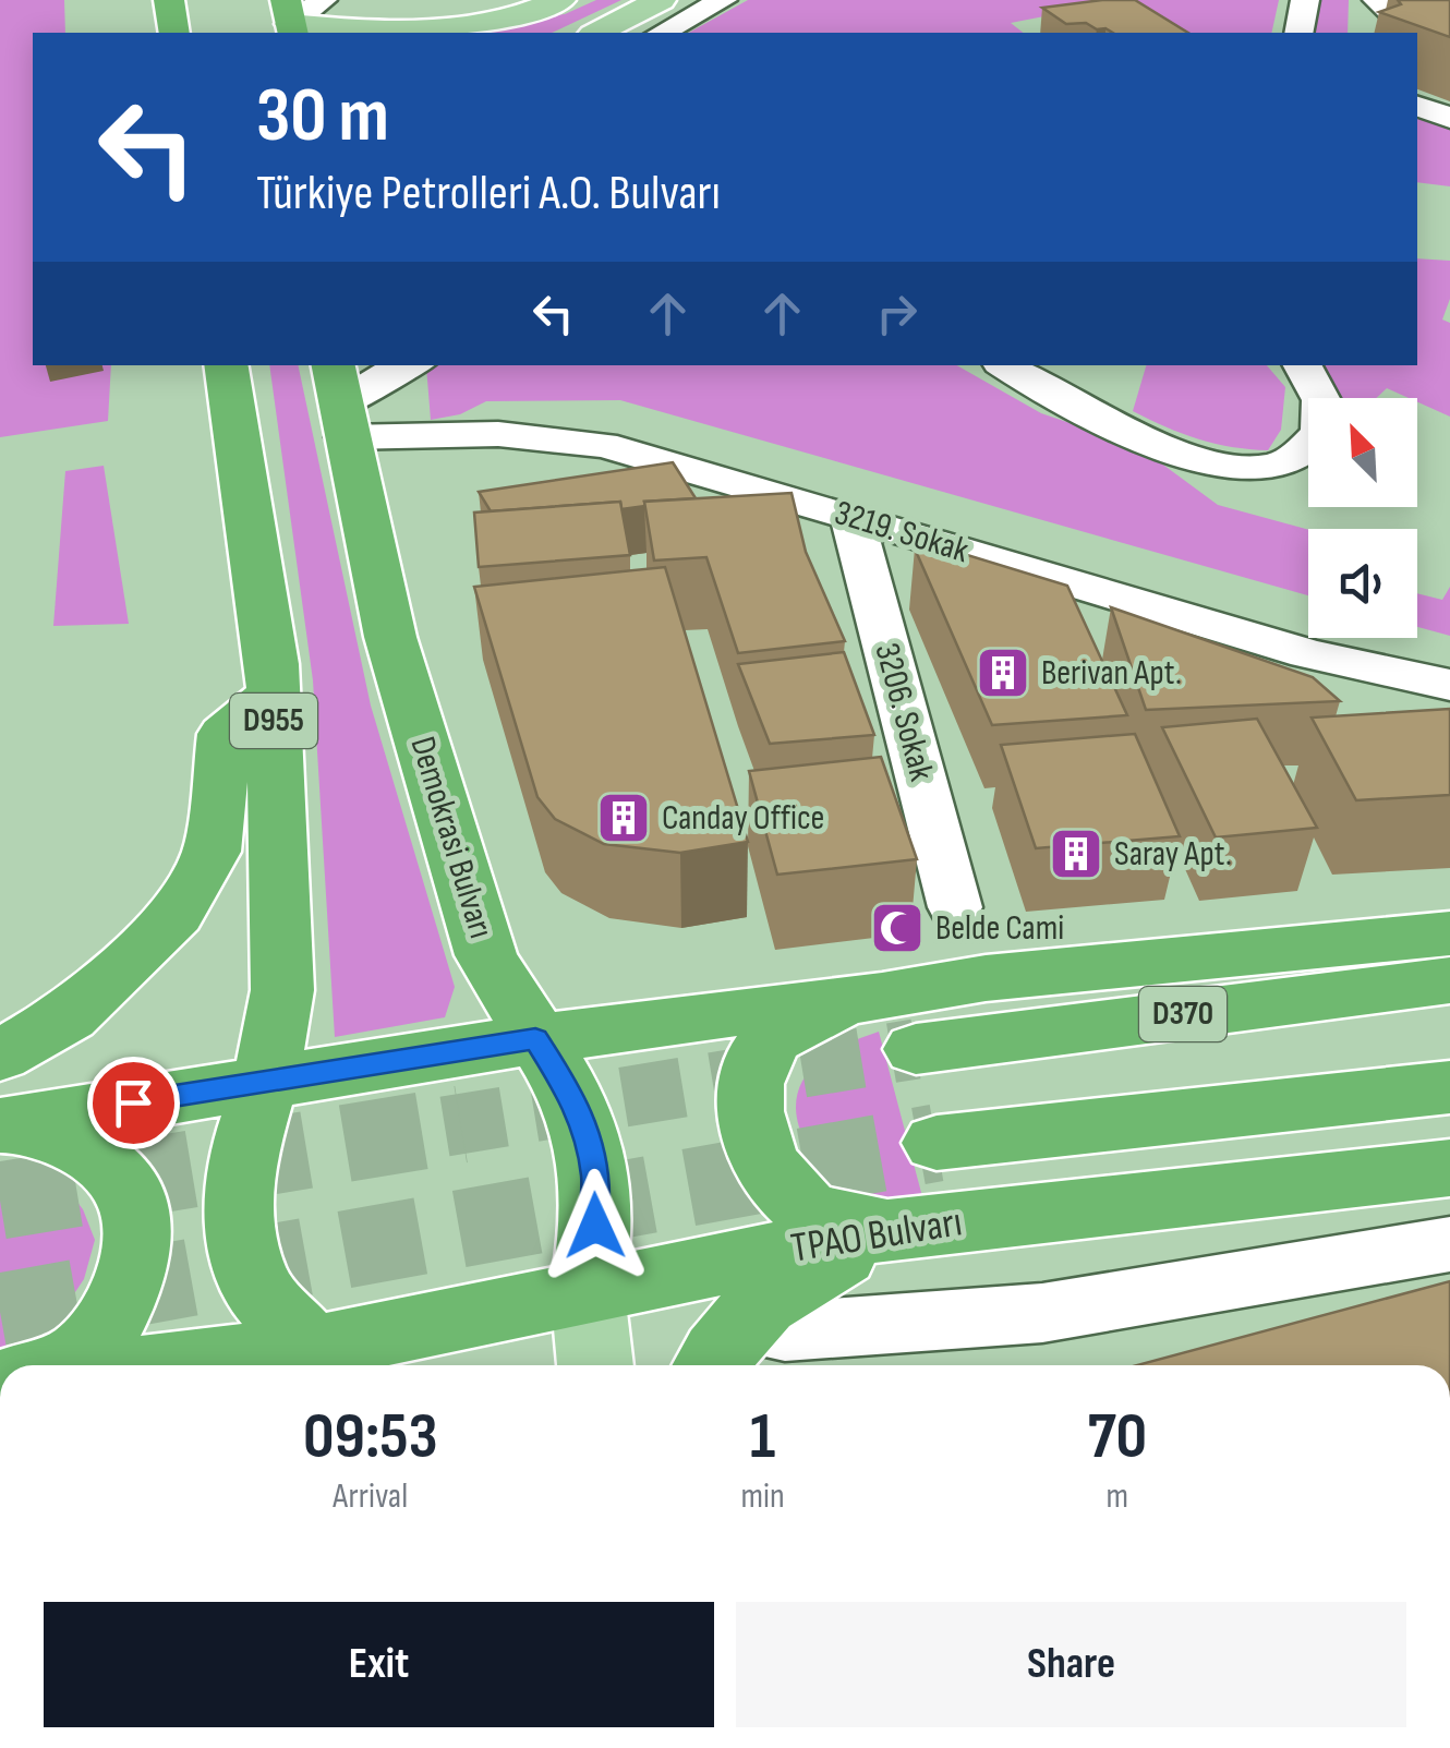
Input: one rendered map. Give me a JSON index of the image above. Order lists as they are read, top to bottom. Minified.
{"streets":{"highway":["D955","Demokrasi Bulvarı","D370","TPAO Bulvarı"],"street":["3219. Sokak","3206. Sokak"]},"crossings":[["3219. Sokak","3206. Sokak"],["3219. Sokak","Demokrasi Bulvarı"],["D955","Demokrasi Bulvarı"],["D955","TPAO Bulvarı"],["Demokrasi Bulvarı","TPAO Bulvarı"]],"places":{"building":["Berivan Apt.","Canday Office","Saray Apt."],"mosque":["Belde Cami"]},"north":"top left","page":{"turn":["30 m","Türkiye Petrolleri A.O. Bulvarı"],"eta":["09:53","Arrival","1","min","70","m"],"buttons":["Exit","Share"]}}
